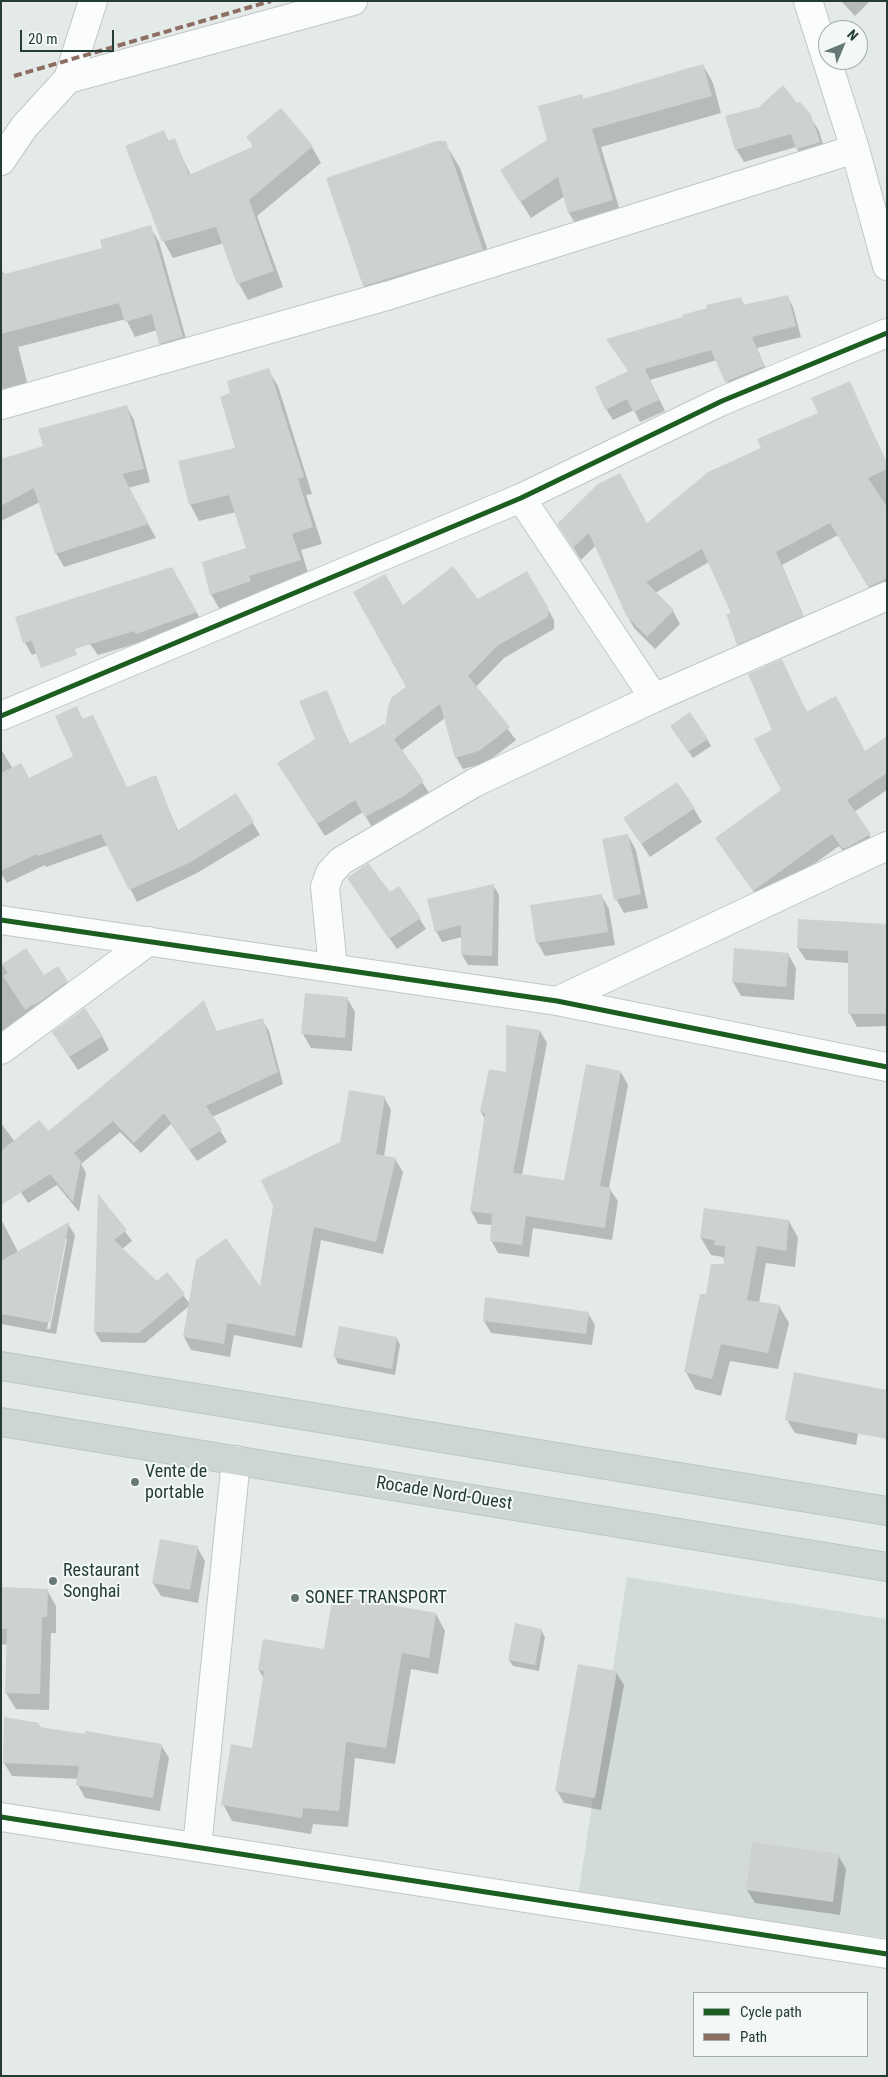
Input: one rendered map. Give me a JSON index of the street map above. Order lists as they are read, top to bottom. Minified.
{"streets":{"main road":["Rocade Nord-Ouest"]},"places":["Vente de portable","Restaurant Songhai","SONEF TRANSPORT"],"legend":["Cycle path","Path"],"scale_bar":"20 m","north":"top right"}
